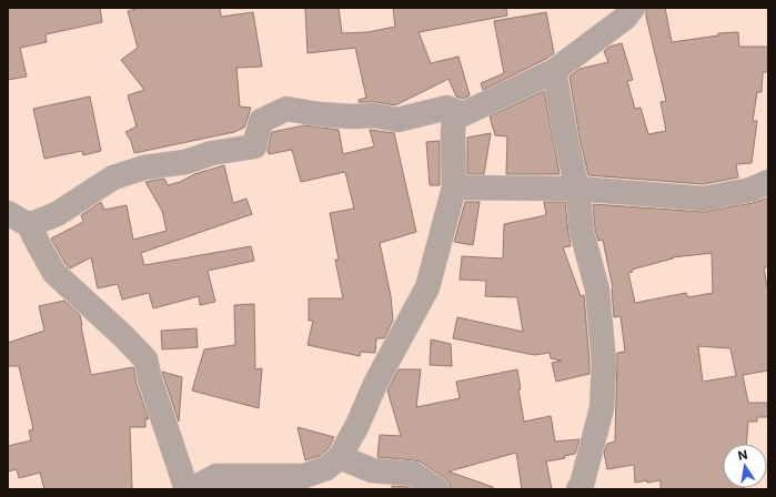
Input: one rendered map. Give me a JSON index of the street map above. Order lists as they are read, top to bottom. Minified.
{"north":"top"}
